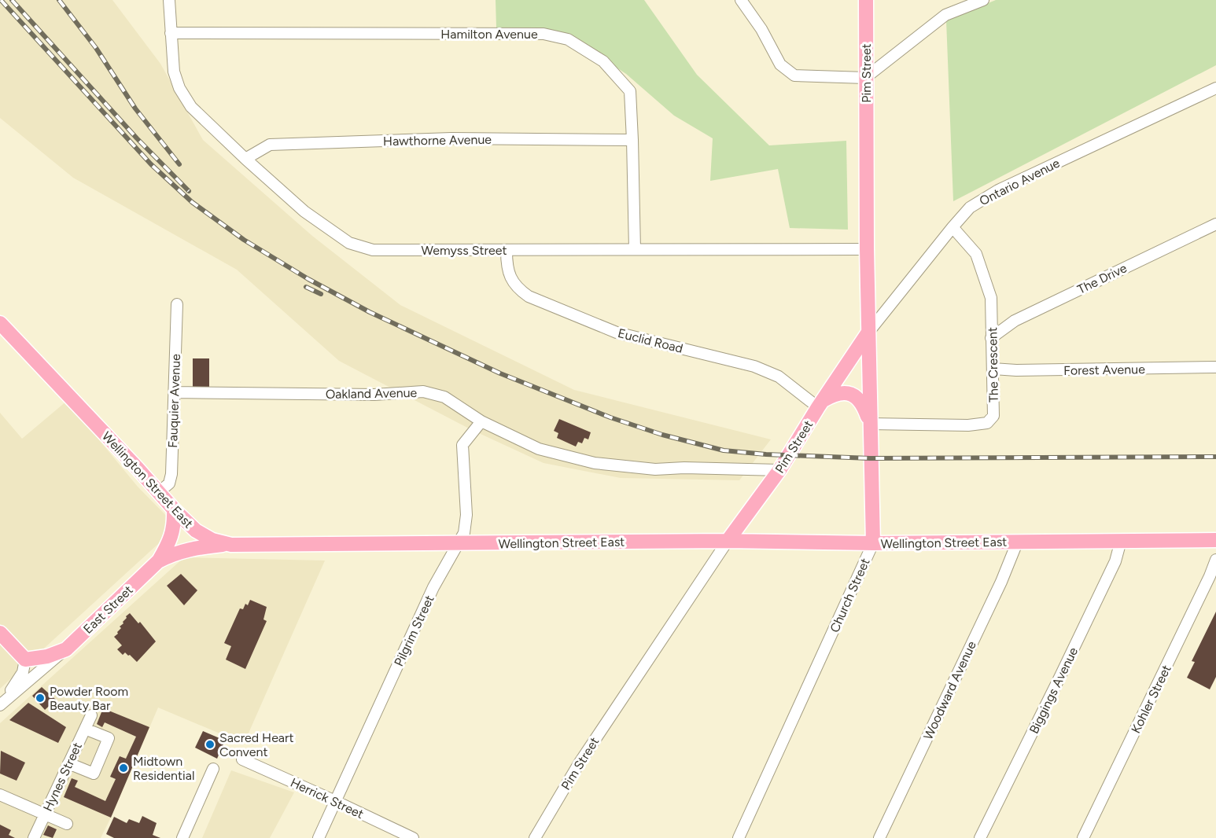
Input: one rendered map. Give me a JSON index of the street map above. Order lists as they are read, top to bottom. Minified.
{"streets":{"main road":["Pim Street","Wellington Street East","Church Street","East Street"],"street":["Hamilton Avenue","Hawthorne Avenue","Ontario Avenue","Wemyss Street","The Drive","Euclid Road","The Crescent","Forest Avenue","Oakland Avenue","Fauquier Avenue","Pilgrim Street","Woodward Avenue","Biggings Avenue","Kohler Street","Hynes Street","Herrick Street"]},"crossings":[["Hamilton Avenue","Hawthorne Avenue"],["Hamilton Avenue","Wemyss Street"],["Pim Street","Ontario Avenue"],["Pim Street","Wemyss Street"],["Pim Street","Euclid Road"],["Pim Street","Oakland Avenue"],["Pim Street","Wellington Street East"],["Pim Street","Church Street"],["Hawthorne Avenue","Wemyss Street"],["Ontario Avenue","The Crescent"],["Ontario Avenue","Church Street"],["Wemyss Street","Euclid Road"],["The Drive","The Crescent"],["The Crescent","Forest Avenue"],["The Crescent","Church Street"],["Oakland Avenue","Fauquier Avenue"],["Oakland Avenue","Pilgrim Street"],["Fauquier Avenue","Wellington Street East"],["Wellington Street East","Church Street"],["Wellington Street East","East Street"],["Wellington Street East","Pilgrim Street"],["Wellington Street East","Woodward Avenue"],["Wellington Street East","Biggings Avenue"],["Pilgrim Street","Herrick Street"]],"places":["Powder Room Beauty Bar","Sacred Heart Convent","Midtown Residential"]}
